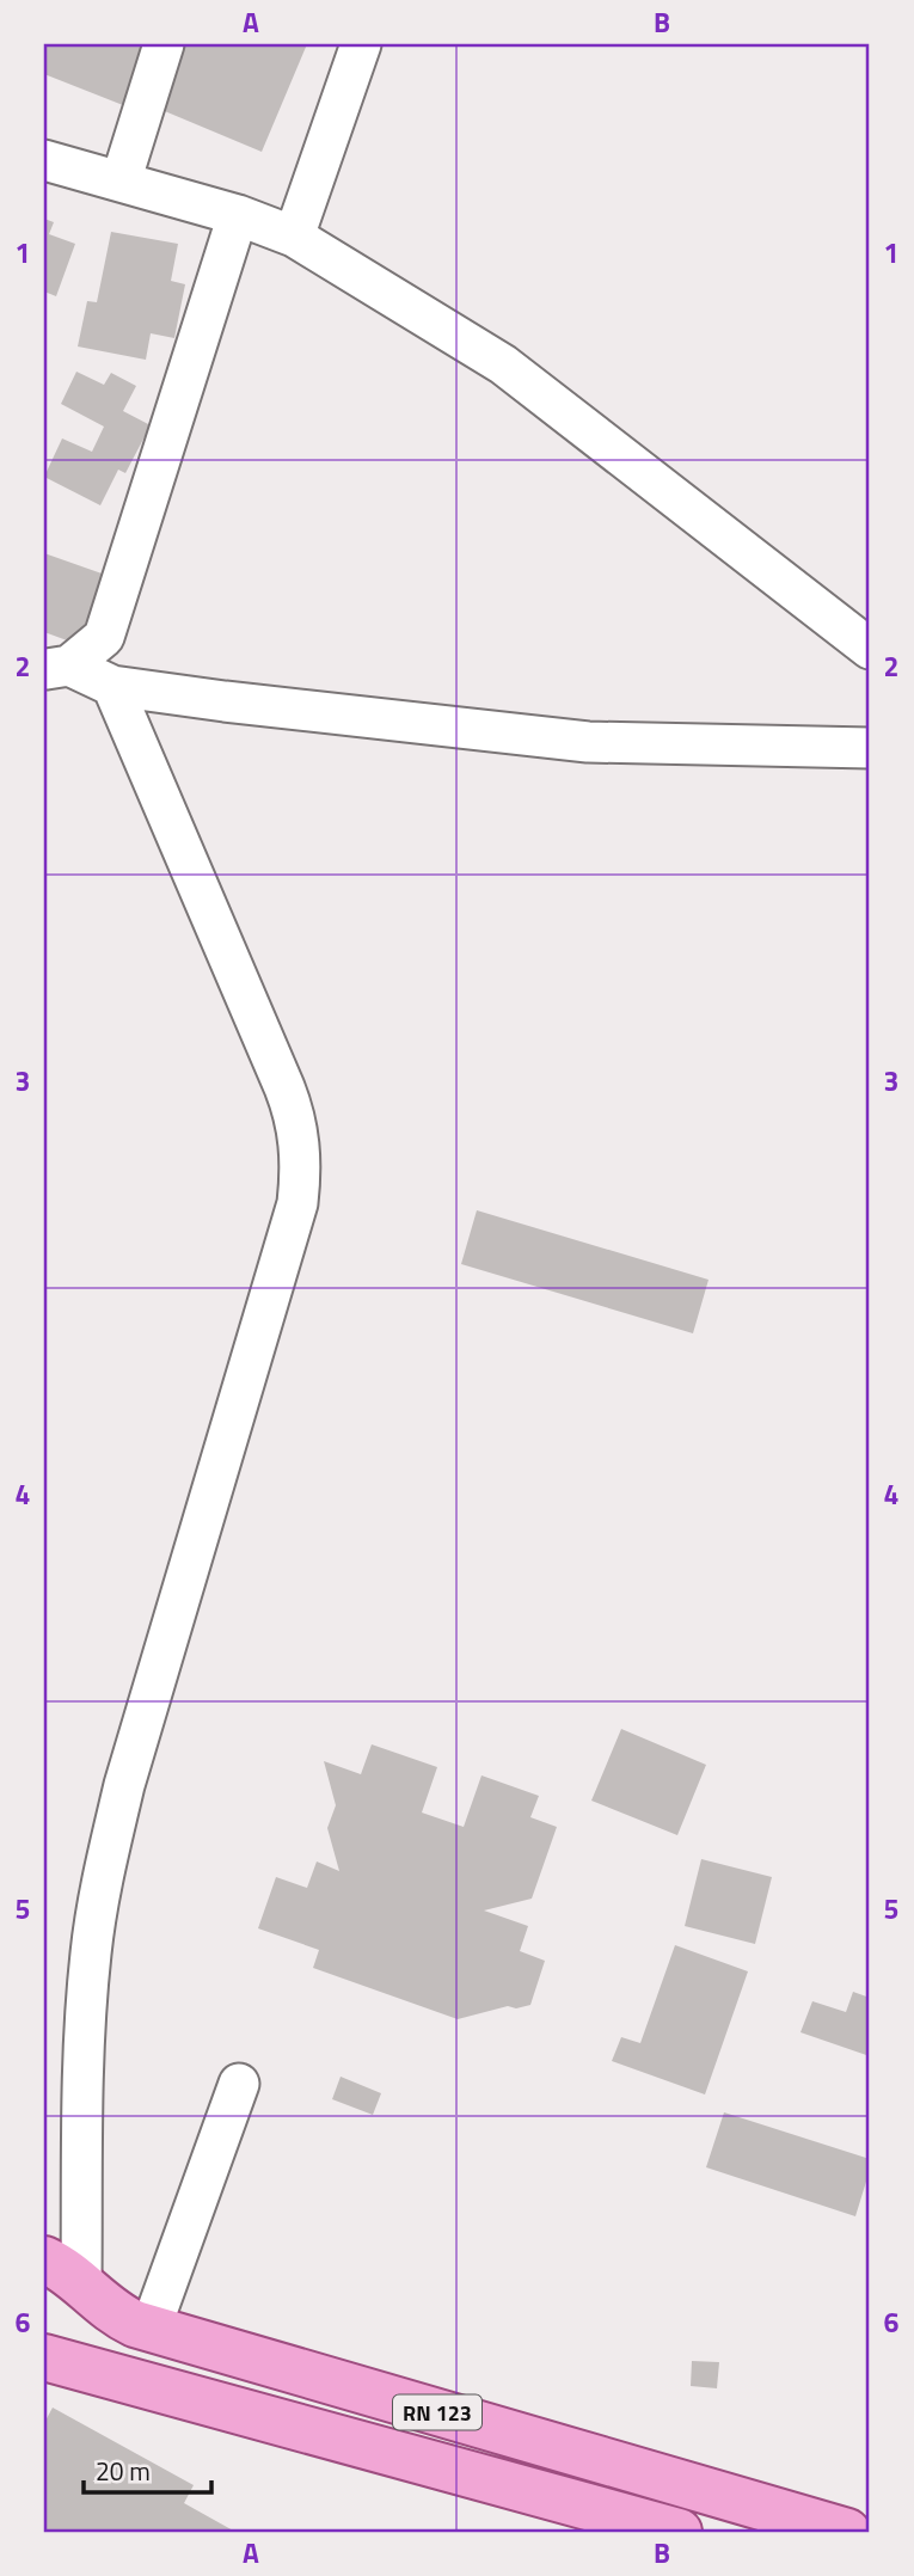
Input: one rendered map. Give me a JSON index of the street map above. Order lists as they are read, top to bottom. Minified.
{"streets":{"main road":["RN 123"]},"scale_bar":"20 m","grid":{"columns":["A","B"],"rows":["1","2","3","4","5","6"]}}
